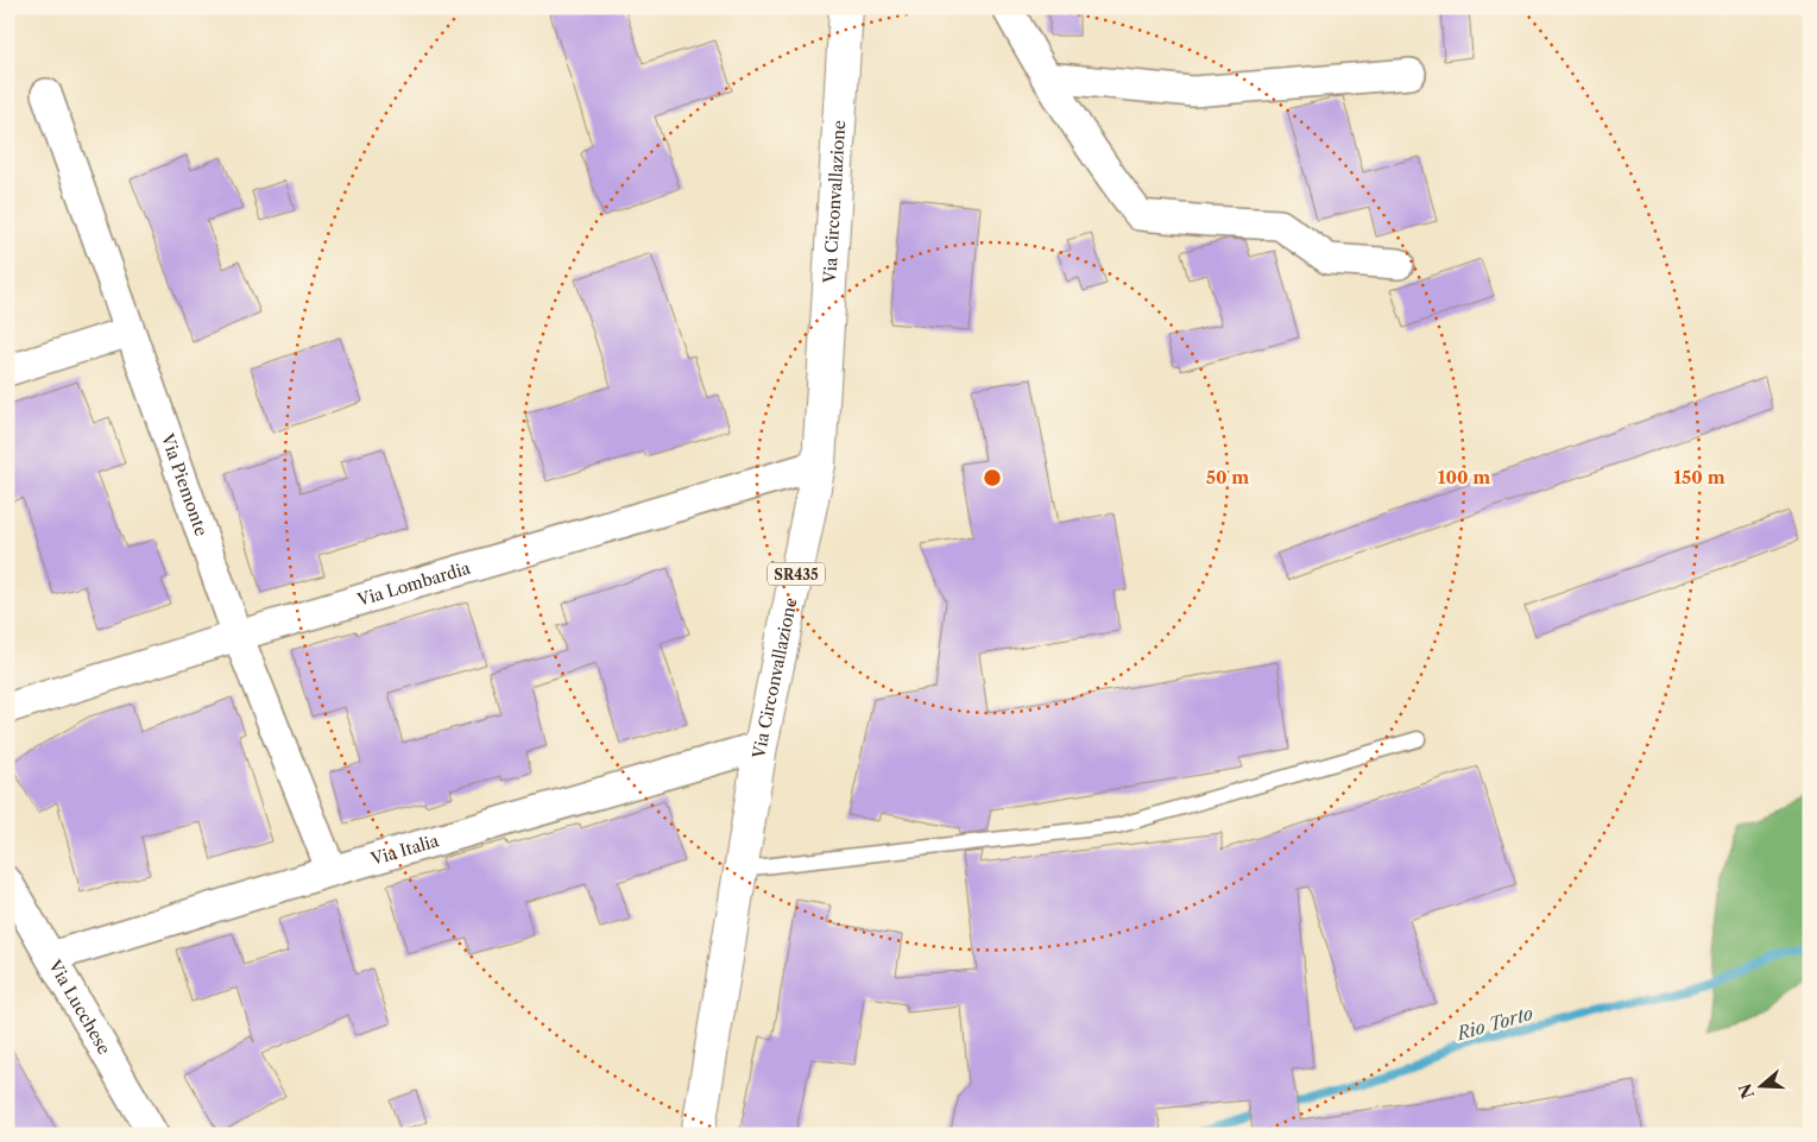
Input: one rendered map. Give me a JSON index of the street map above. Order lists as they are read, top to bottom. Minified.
{"streets":{"main road":["Via Circonvallazione","SR435"],"street":["Via Piemonte","Via Lombardia","Via Italia","Via Lucchese"]},"crossings":[["Via Circonvallazione","Via Lombardia"],["Via Circonvallazione","Via Italia"],["Via Piemonte","Via Lombardia"],["Via Piemonte","Via Italia"],["Via Italia","Via Lucchese"]],"water":["Rio Torto"],"north":"left","rings":["50 m","100 m","150 m"]}
